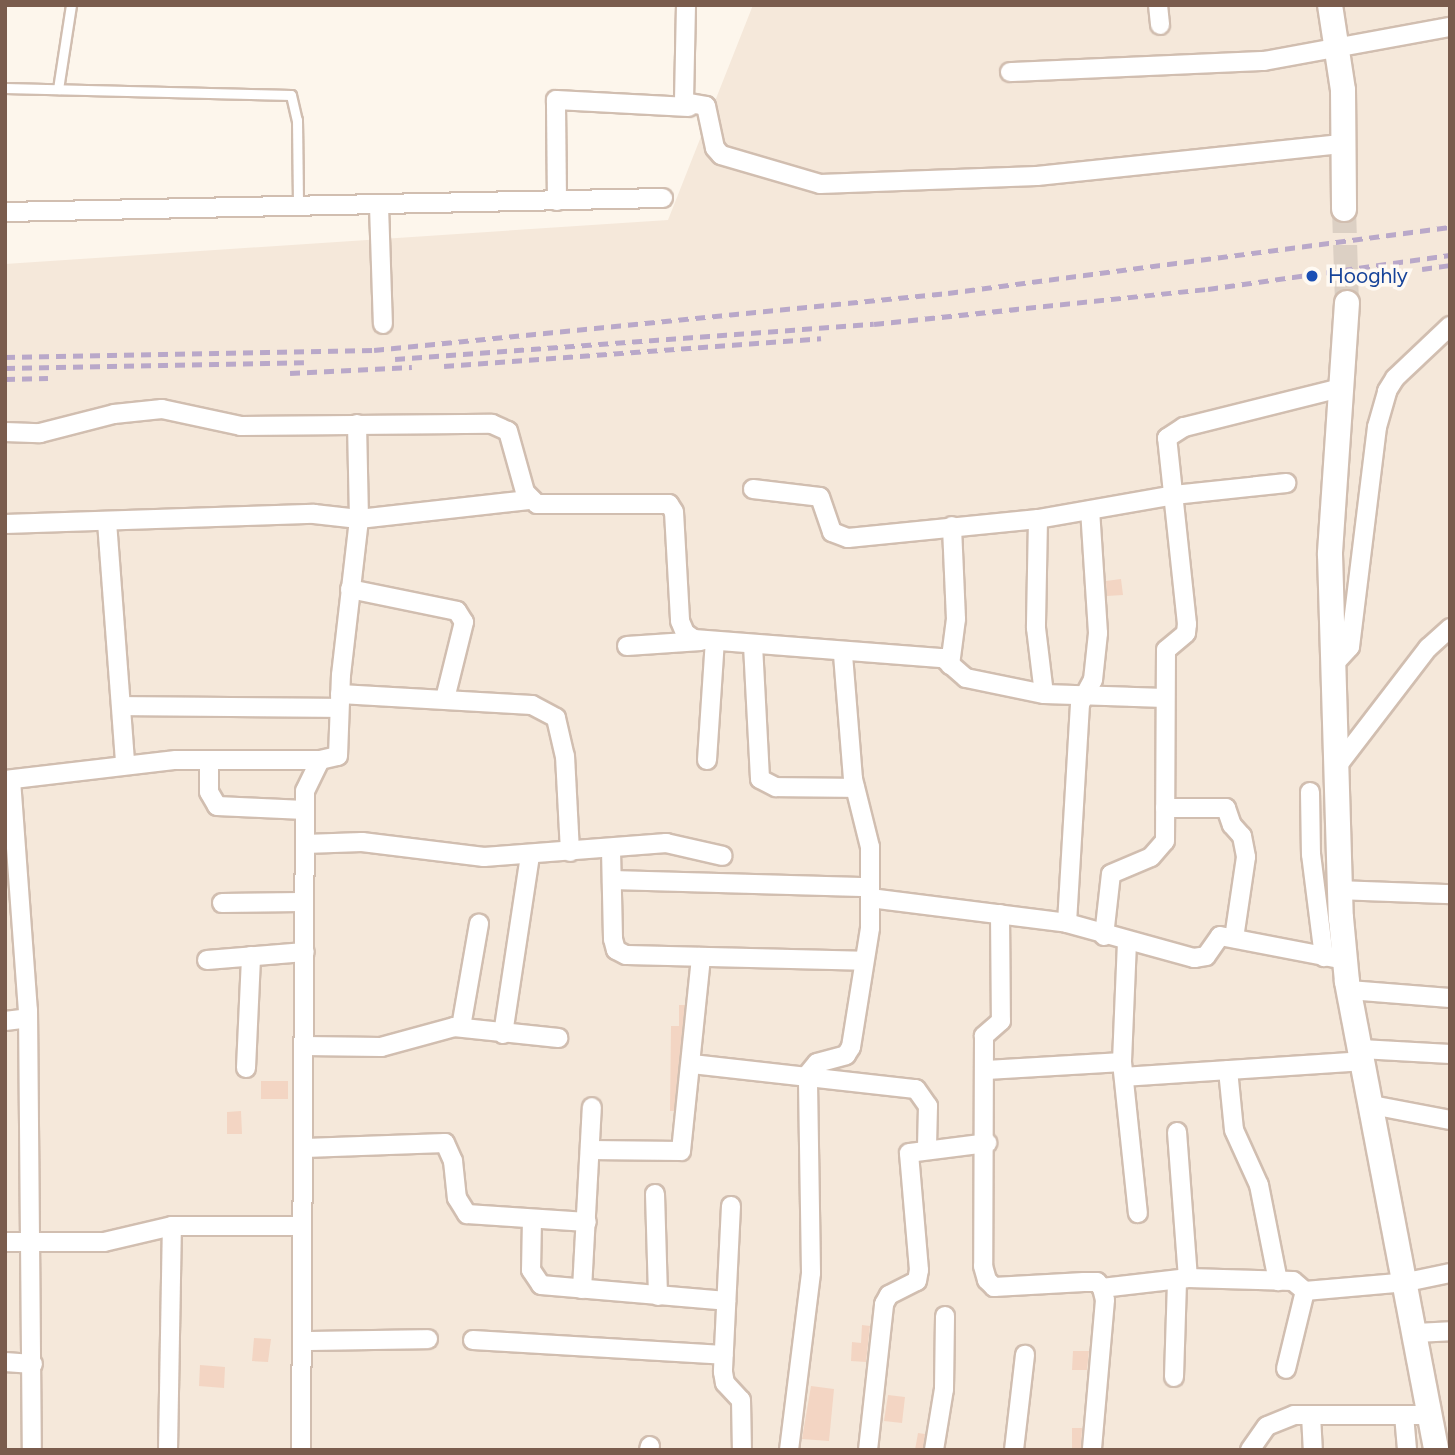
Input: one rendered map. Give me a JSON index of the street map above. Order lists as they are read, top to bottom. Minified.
{"places":["Hooghly"]}
